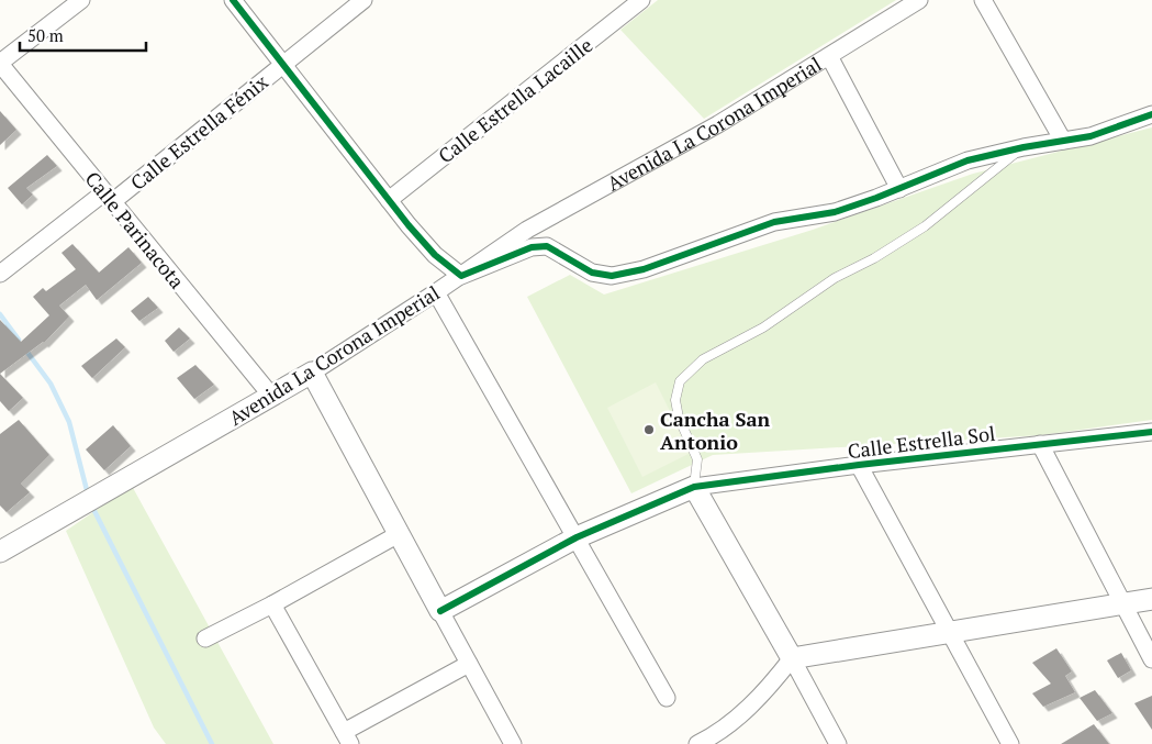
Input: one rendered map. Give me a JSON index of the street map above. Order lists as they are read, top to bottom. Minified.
{"streets":{"street":["Calle Estrella Lacaille","Avenida La Corona Imperial","Calle Estrella Fénix","Calle Parinacota","Calle Estrella Sol"]},"crossings":[["Avenida La Corona Imperial","Calle Parinacota"],["Calle Estrella Fénix","Calle Parinacota"]],"places":["Cancha San Antonio"],"scale_bar":"50 m"}
